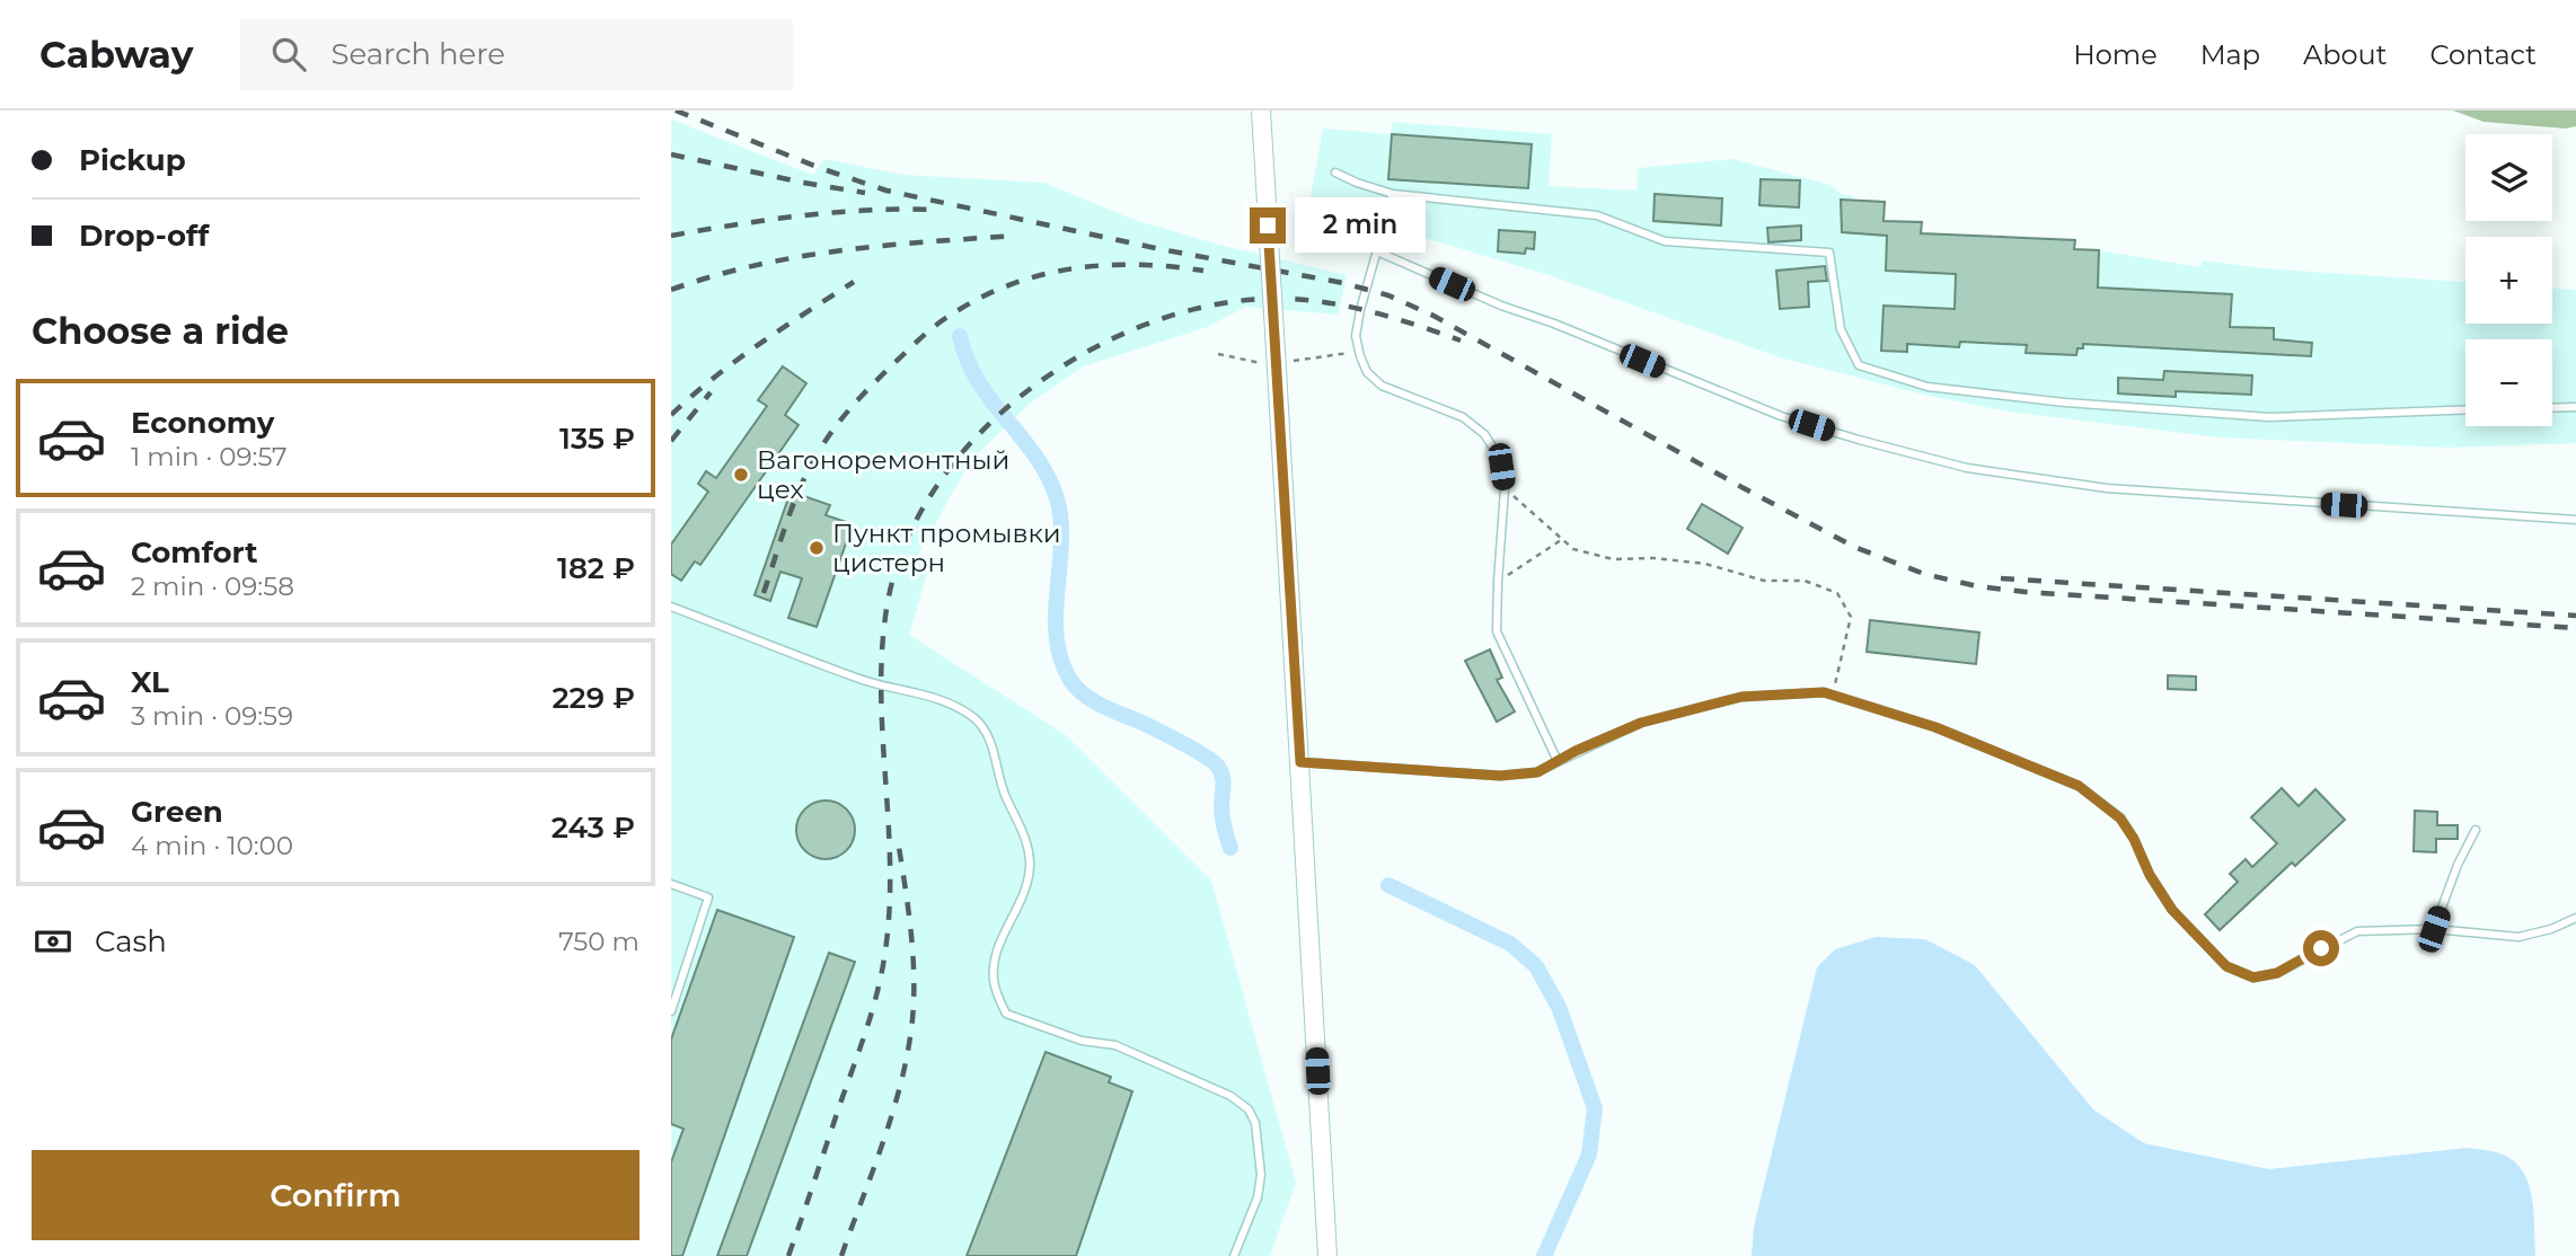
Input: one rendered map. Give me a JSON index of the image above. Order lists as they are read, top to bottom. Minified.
{"places":["Вагоноремонтный цех","Пункт промывки цистерн"],"page":{"header":"Cabway","search":"Search here","nav":["Home","Map","About","Contact"],"banner":["Pickup","Drop-off"],"map_buttons":["+","−"],"bubble":"2 min","heading":"Choose a ride","list":[{"name":"Economy","note":"1 min · 09:57","value":"135 ₽"},{"name":"Comfort","note":"2 min · 09:58","value":"182 ₽"},{"name":"XL","note":"3 min · 09:59","value":"229 ₽"},{"name":"Green","note":"4 min · 10:00","value":"243 ₽"}],"pay":["Cash","750 m"],"buttons":"Confirm"}}
